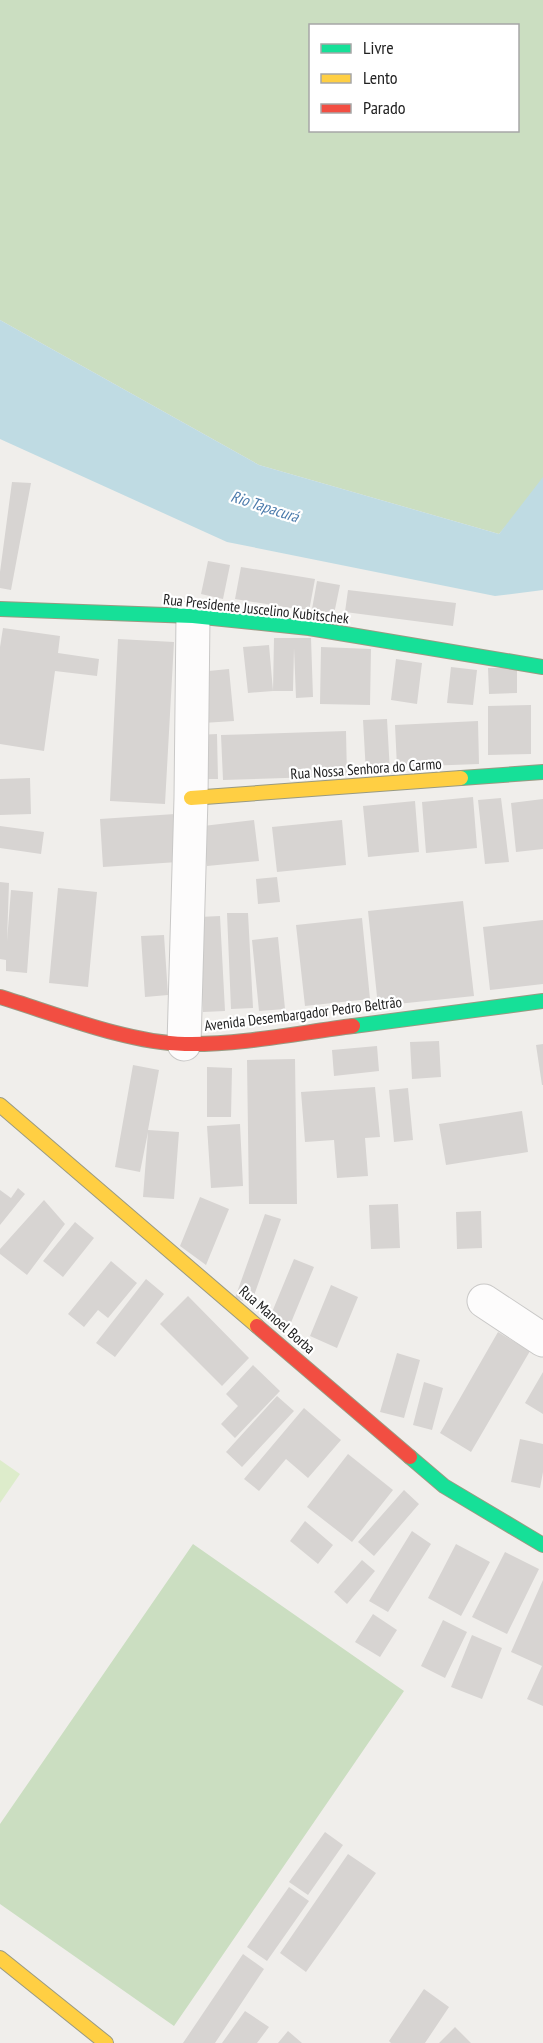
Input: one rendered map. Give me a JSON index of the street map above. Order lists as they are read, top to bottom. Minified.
{"streets":{"street":["Rua Presidente Juscelino Kubitschek","Rua Nossa Senhora do Carmo","Avenida Desembargador Pedro Beltrão","Rua Manoel Borba"]},"water":["Rio Tapacurá"],"legend":["Livre","Lento","Parado"]}
